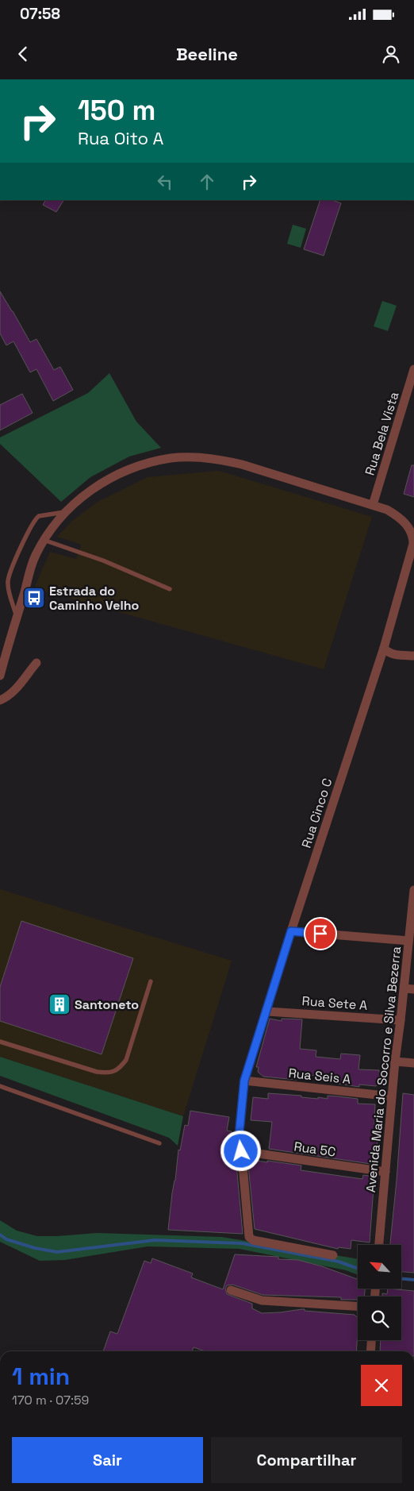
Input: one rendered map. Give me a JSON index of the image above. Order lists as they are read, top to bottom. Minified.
{"streets":{"street":["Rua Bela Vista","Rua Cinco C","Rua Sete A","Avenida Maria do Socorro e Silva Bezerra","Rua Seis A","Rua 5C"]},"crossings":[["Rua Bela Vista","Rua Cinco C"],["Rua Cinco C","Rua Sete A"],["Rua Cinco C","Rua Seis A"],["Rua Cinco C","Rua 5C"],["Rua Sete A","Avenida Maria do Socorro e Silva Bezerra"],["Avenida Maria do Socorro e Silva Bezerra","Rua Seis A"],["Avenida Maria do Socorro e Silva Bezerra","Rua 5C"]],"places":{"bus stop":["Estrada do Caminho Velho"],"building":["Santoneto"]},"north":"top left","page":{"status":"07:58","header":"Beeline","turn":["150 m","Rua Oito A"],"heading":["1 min","170 m · 07:59"],"buttons":["Sair","Compartilhar"]}}
